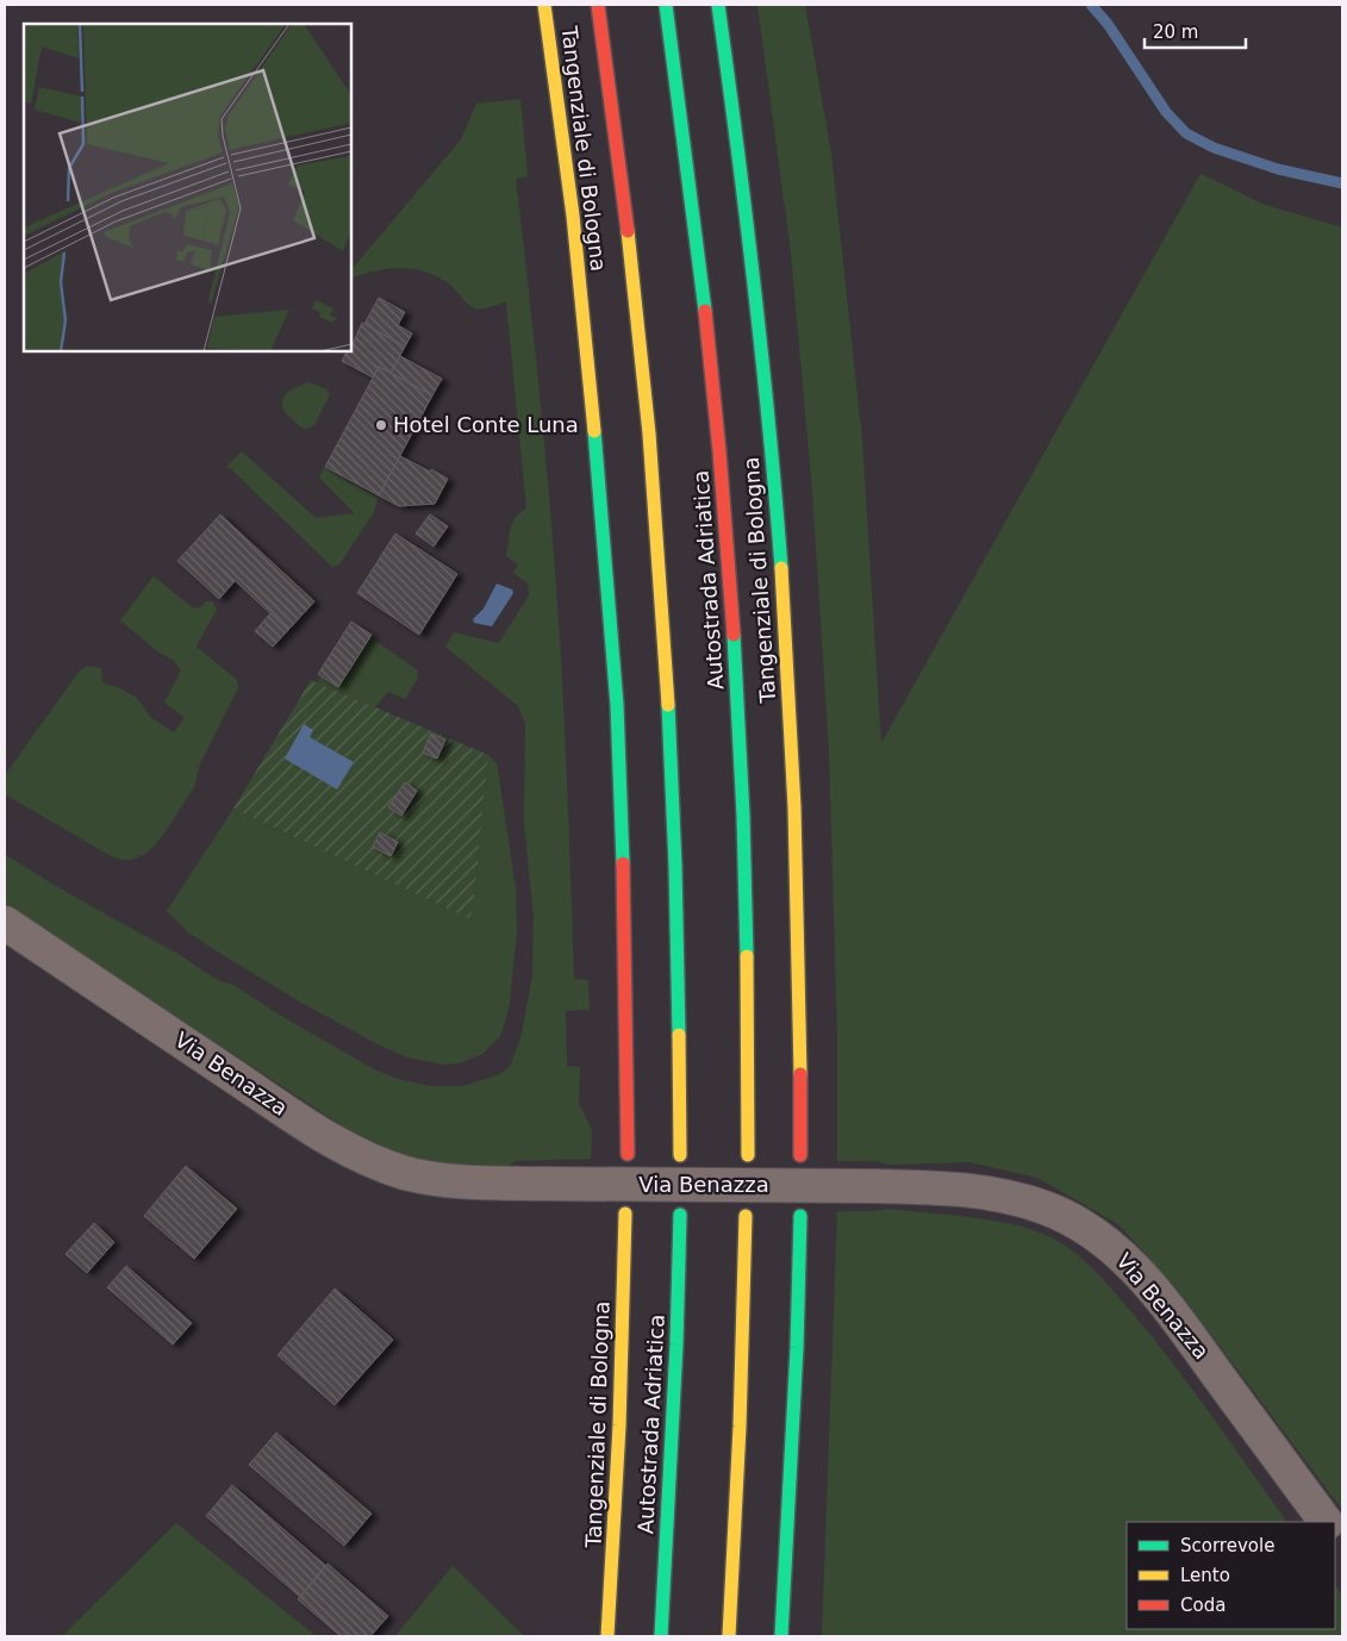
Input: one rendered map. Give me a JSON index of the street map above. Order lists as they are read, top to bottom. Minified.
{"streets":{"highway":["Tangenziale di Bologna","Autostrada Adriatica"],"street":["Via Benazza"]},"places":["Hotel Conte Luna"],"legend":["Scorrevole","Lento","Coda"],"scale_bar":"20 m"}
